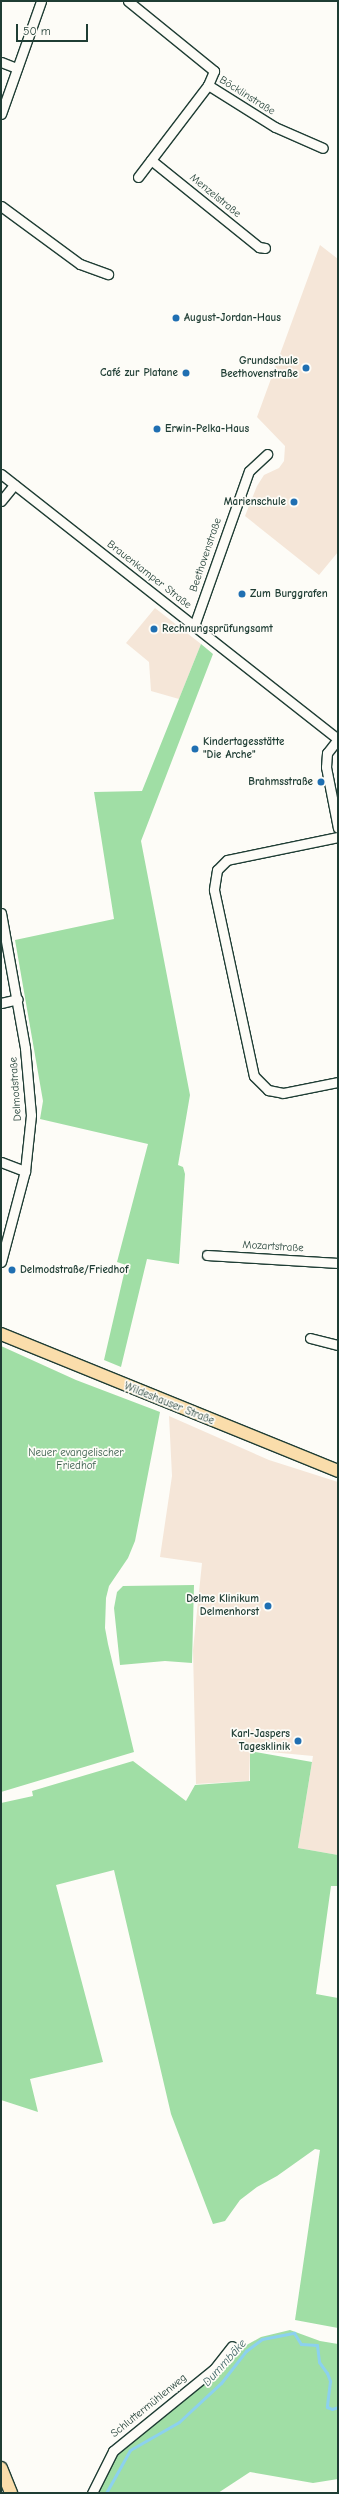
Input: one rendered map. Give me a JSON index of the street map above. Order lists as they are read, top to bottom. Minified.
{"streets":{"main road":["Wildeshauser Straße"],"street":["Böcklinstraße","Menzelstraße","Beethovenstraße","Brauenkamper Straße","Delmodstraße","Mozartstraße","Schluttermühlenweg"]},"crossings":[["Beethovenstraße","Brauenkamper Straße"]],"water":["Dummbäke"],"parks":["Neuer evangelischer Friedhof"],"places":["August-Jordan-Haus","Grundschule Beethovenstraße","Café zur Platane","Erwin-Pelka-Haus","Marienschule","Zum Burggrafen","Rechnungsprüfungsamt","Kindertagesstätte \"Die Arche\"","Brahmsstraße","Delmodstraße/Friedhof","Delme Klinikum Delmenhorst","Karl-Jaspers Tagesklinik"],"scale_bar":"50 m"}
